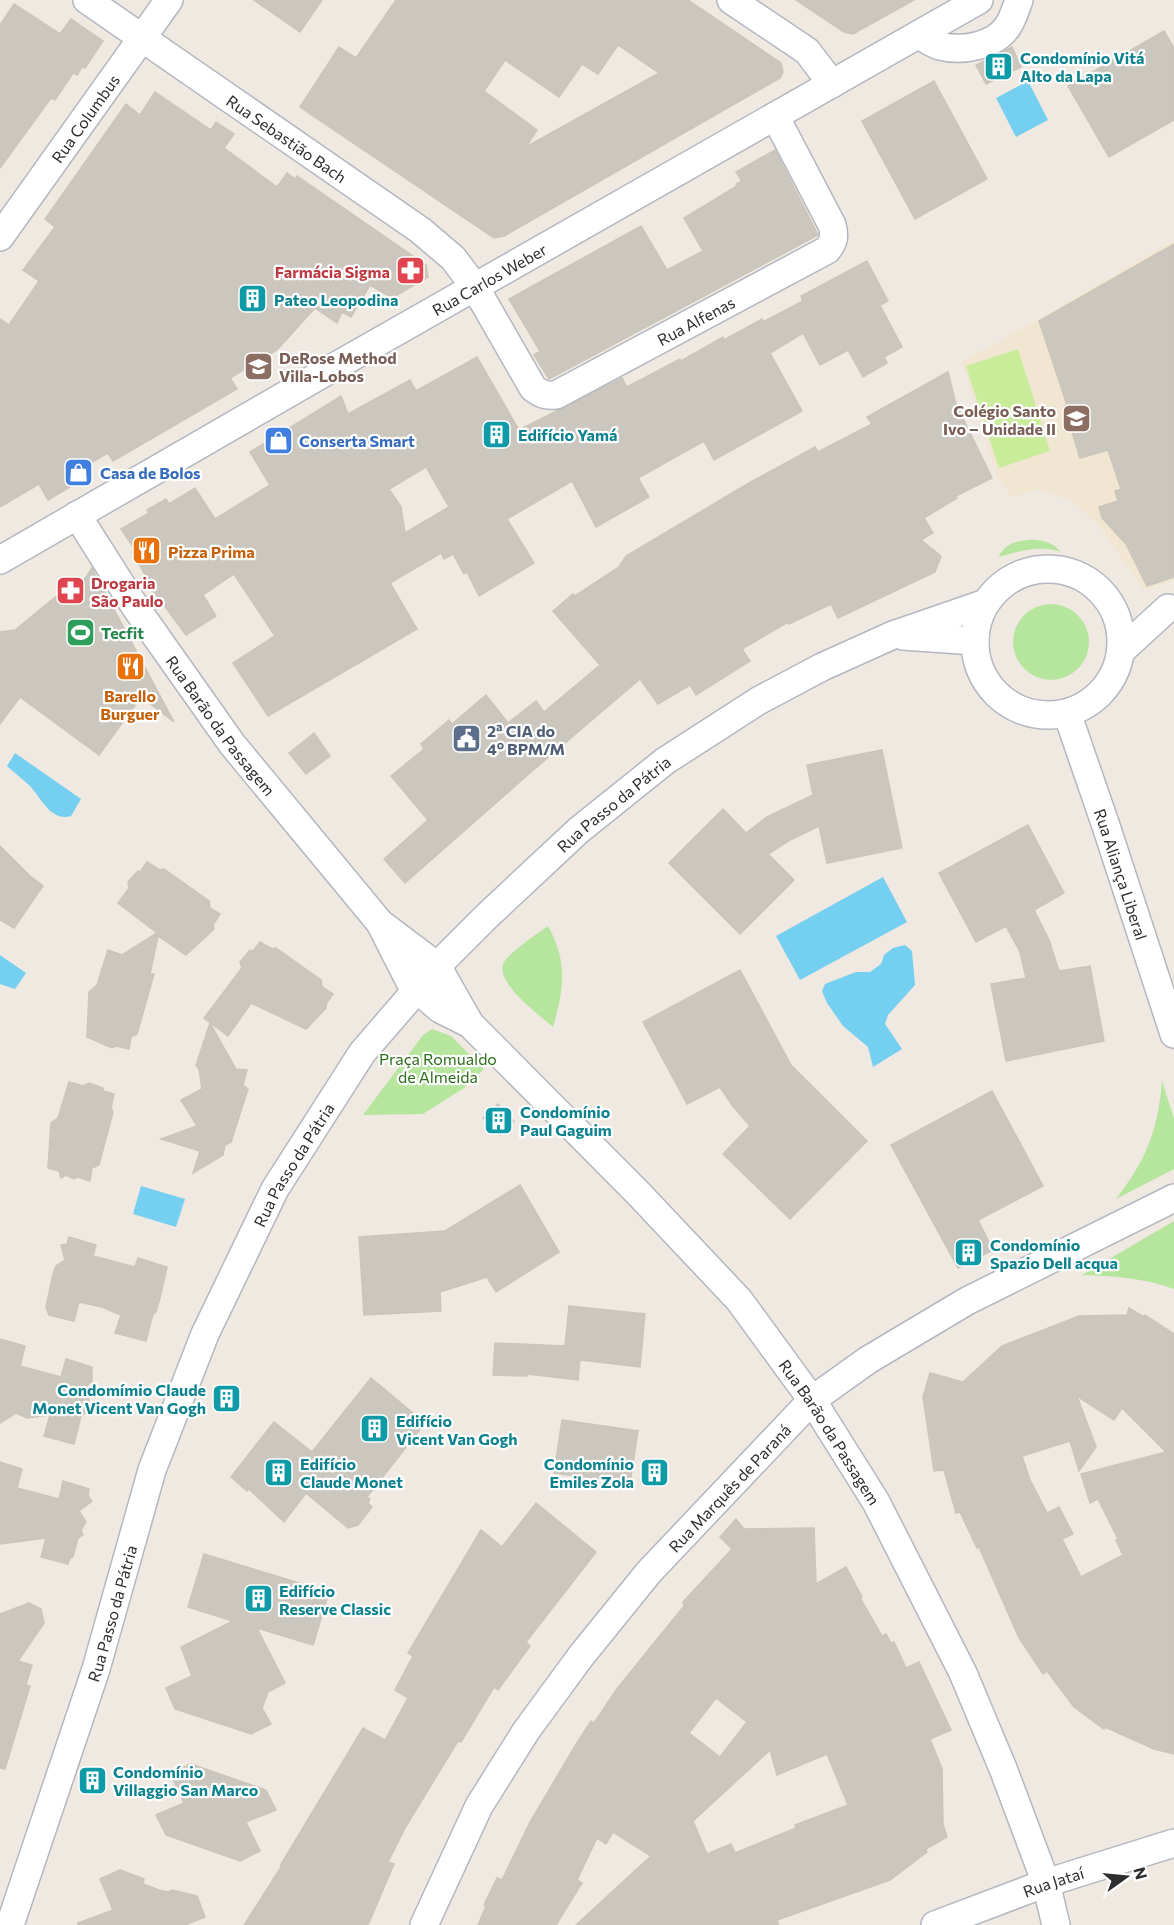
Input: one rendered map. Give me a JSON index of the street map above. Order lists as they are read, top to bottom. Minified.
{"streets":{"street":["Rua Columbus","Rua Sebastião Bach","Rua Carlos Weber","Rua Alfenas","Rua Barão da Passagem","Rua Passo da Pátria","Rua Aliança Liberal","Rua Marquês de Paraná","Rua Jataí"]},"crossings":[["Rua Columbus","Rua Sebastião Bach"],["Rua Sebastião Bach","Rua Carlos Weber"],["Rua Sebastião Bach","Rua Alfenas"],["Rua Carlos Weber","Rua Alfenas"],["Rua Carlos Weber","Rua Barão da Passagem"],["Rua Barão da Passagem","Rua Passo da Pátria"],["Rua Barão da Passagem","Rua Marquês de Paraná"],["Rua Barão da Passagem","Rua Jataí"],["Rua Passo da Pátria","Rua Aliança Liberal"]],"parks":["Praça Romualdo de Almeida"],"places":{"building":["Condomínio Vitá Alto da Lapa","Pateo Leopodina","Edifício Yamá","Condomínio Paul Gaguim","Condomínio Spazio Dell acqua","Condomímio Claude Monet Vicent Van Gogh","Edifício Vicent Van Gogh","Edifício Claude Monet","Condomínio Emiles Zola","Edifício Reserve Classic","Condomínio Villaggio San Marco"],"pharmacy":["Farmácia Sigma","Drogaria São Paulo"],"school or university":["DeRose Method Villa-Lobos","Colégio Santo Ivo – Unidade II"],"shop":["Conserta Smart","Casa de Bolos"],"restaurant":["Pizza Prima","Barello Burguer"],"sports":["Tecfit"],"public building":["2ª CIA do 4º BPM/M"]},"north":"right"}
